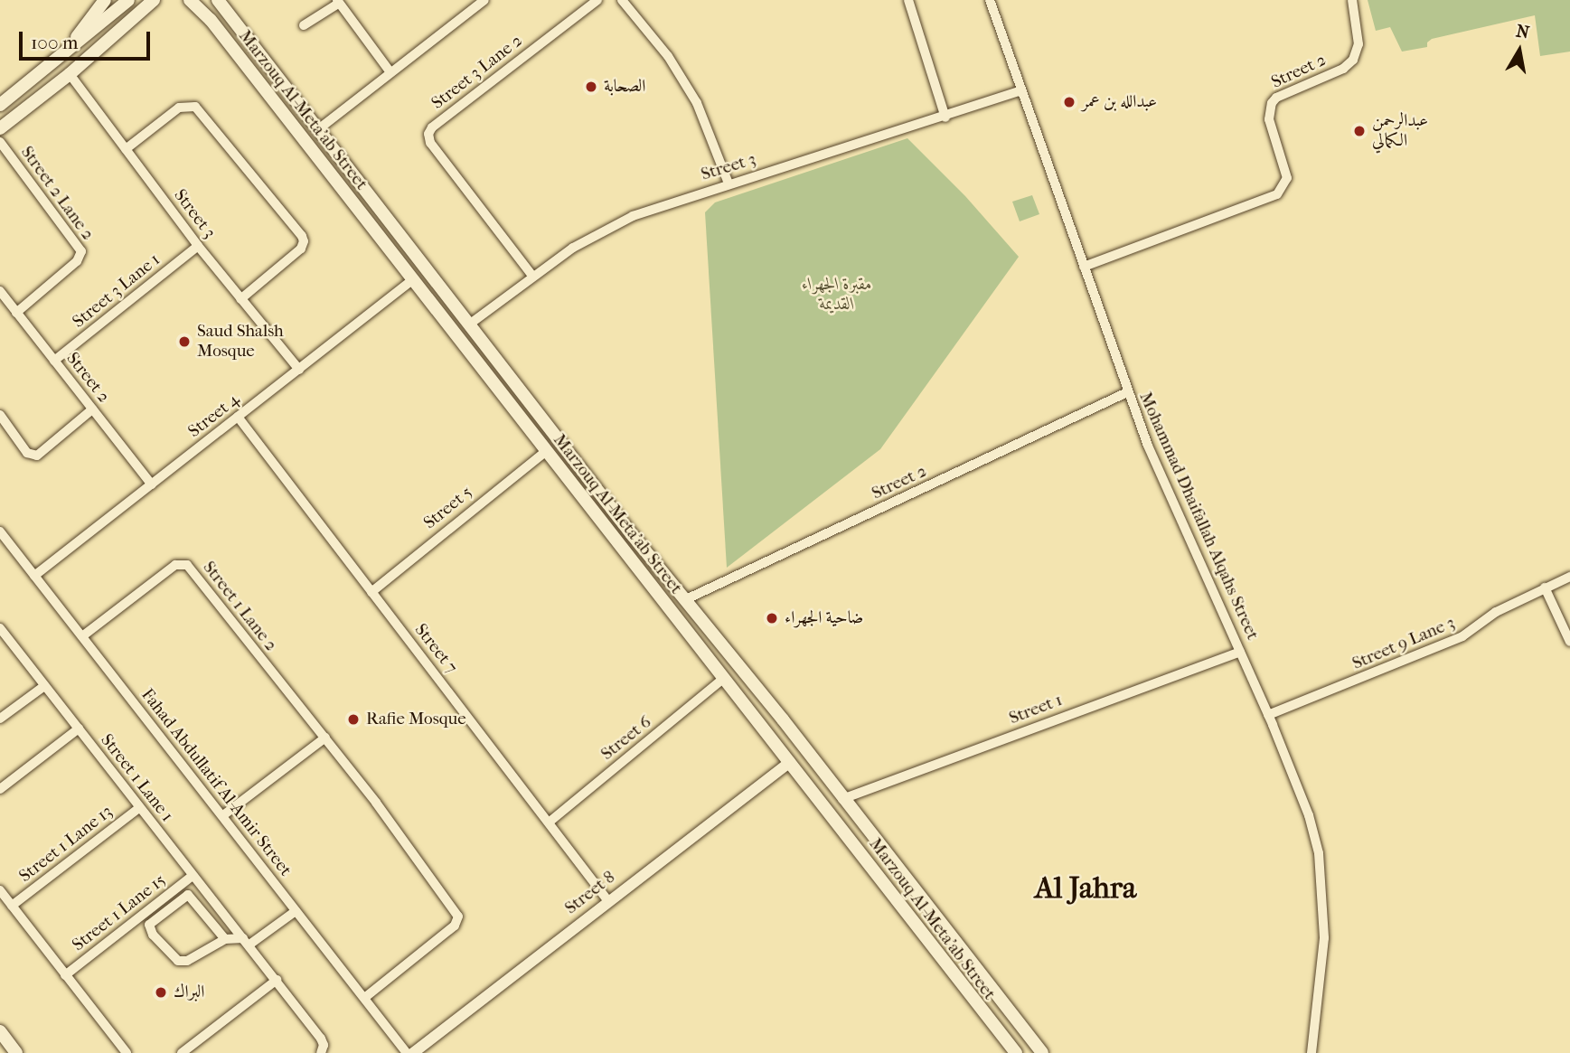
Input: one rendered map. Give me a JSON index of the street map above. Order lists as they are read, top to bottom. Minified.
{"streets":{"main road":["Marzouq Al-Meta'ab Street"],"street":["Street 2","Street 3 Lane 2","Street 3","Street 2 Lane 2","Street 3 Lane 1","Street 4","Street 5","Mohammad Dhaifallah Alqahs Street","Street 1 Lane 2","Street 9 Lane 3","Street 7","Street 1","Street 6","Street 1 Lane 1","Fahad Abdullatif Al-Amir Street","Street 1 Lane 13","Street 8","Street 1 Lane 15"]},"crossings":[["Street 2","Marzouq Al-Meta'ab Street"],["Street 2","Street 2 Lane 2"],["Street 2","Street 3 Lane 1"],["Street 2","Street 4"],["Street 2","Mohammad Dhaifallah Alqahs Street"],["Street 3 Lane 2","Street 3"],["Marzouq Al-Meta'ab Street","Street 3"],["Marzouq Al-Meta'ab Street","Street 4"],["Marzouq Al-Meta'ab Street","Street 5"],["Marzouq Al-Meta'ab Street","Street 1"],["Marzouq Al-Meta'ab Street","Street 6"],["Marzouq Al-Meta'ab Street","Street 8"],["Street 3","Street 3 Lane 1"],["Street 3","Street 4"],["Street 3","Mohammad Dhaifallah Alqahs Street"],["Street 4","Street 7"],["Street 4","Fahad Abdullatif Al-Amir Street"],["Street 5","Street 7"],["Mohammad Dhaifallah Alqahs Street","Street 9 Lane 3"],["Mohammad Dhaifallah Alqahs Street","Street 1"],["Street 1 Lane 2","Fahad Abdullatif Al-Amir Street"],["Street 7","Street 6"],["Street 7","Street 8"],["Street 1 Lane 1","Street 1 Lane 13"],["Street 1 Lane 1","Street 1 Lane 15"]],"districts":["Al Jahra"],"parks":["مقبرة الجهراء القديمة"],"places":["الصحابة","عبدالله بن عمر","عبدالرحمن الكمالي","Saud Shalsh Mosque","ضاحية الجهراء","Rafie Mosque","البراك"],"scale_bar":"100 m","north":"top"}
